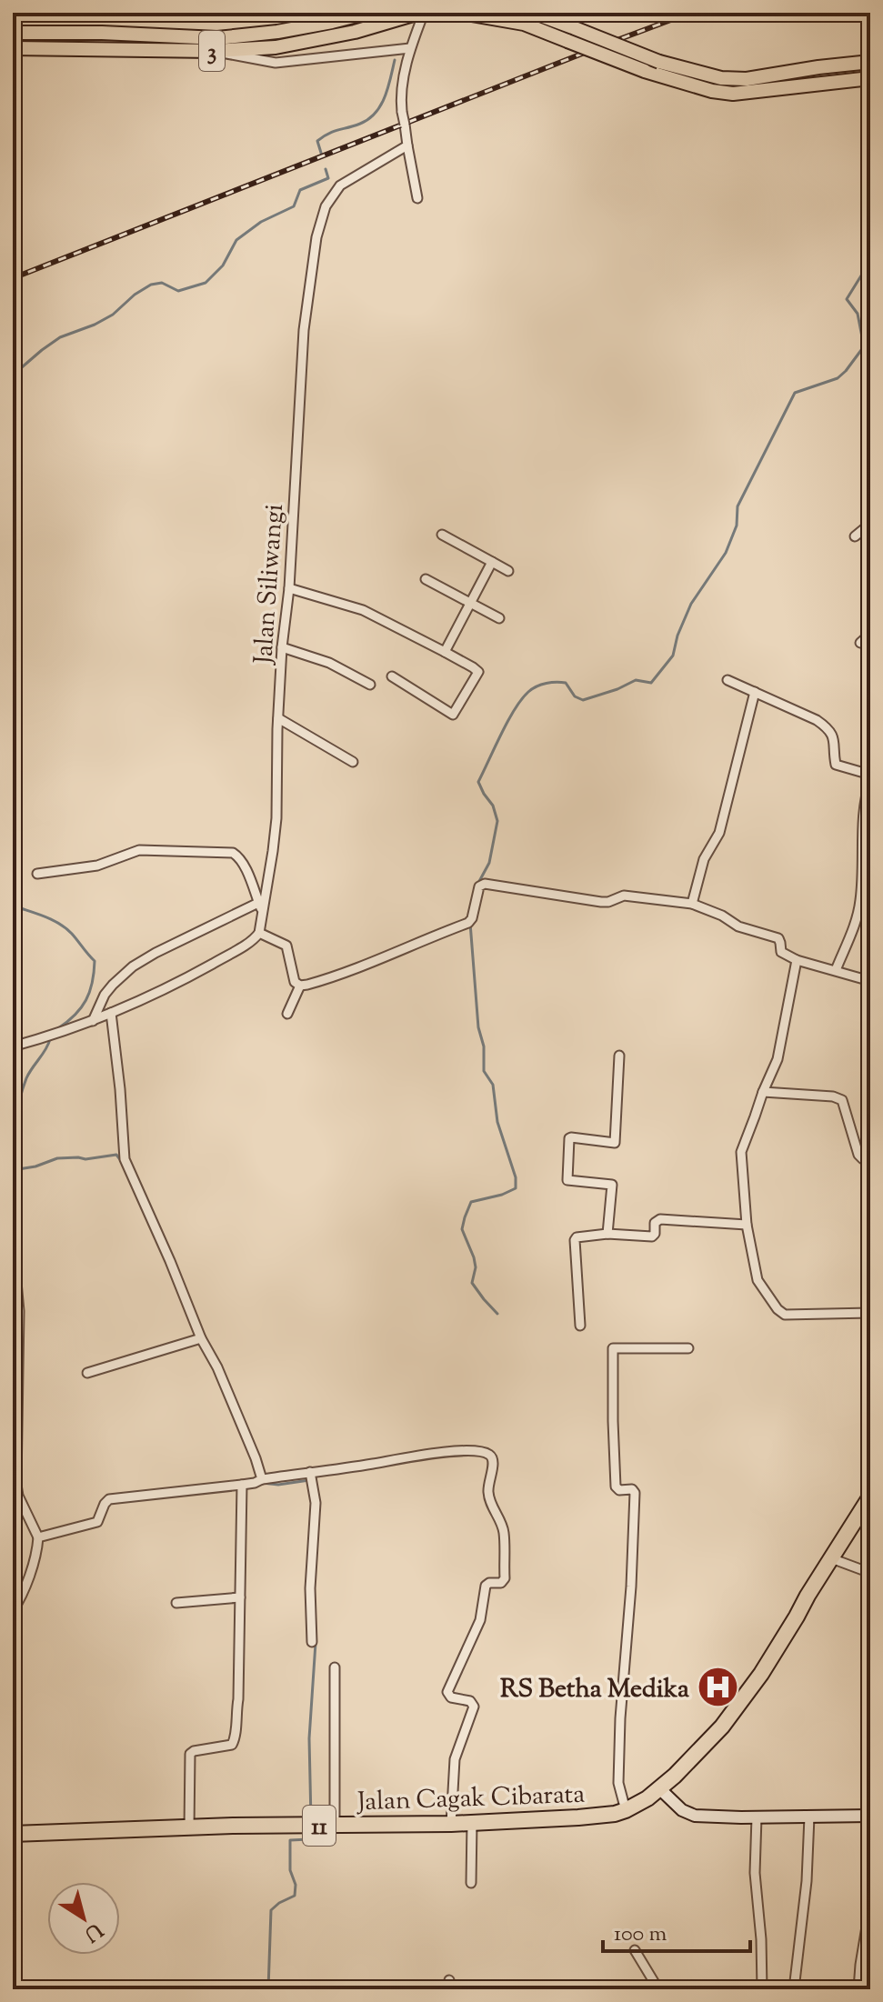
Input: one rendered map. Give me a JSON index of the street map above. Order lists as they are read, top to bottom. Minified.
{"streets":{"highway":["Jalan Cagak Cibarata","11"],"main road":["3"],"street":["Jalan Siliwangi"]},"crossings":[["Jalan Cagak Cibarata","11"]],"places":{"hospital":["RS Betha Medika"]},"scale_bar":"100 m","north":"bottom right"}
